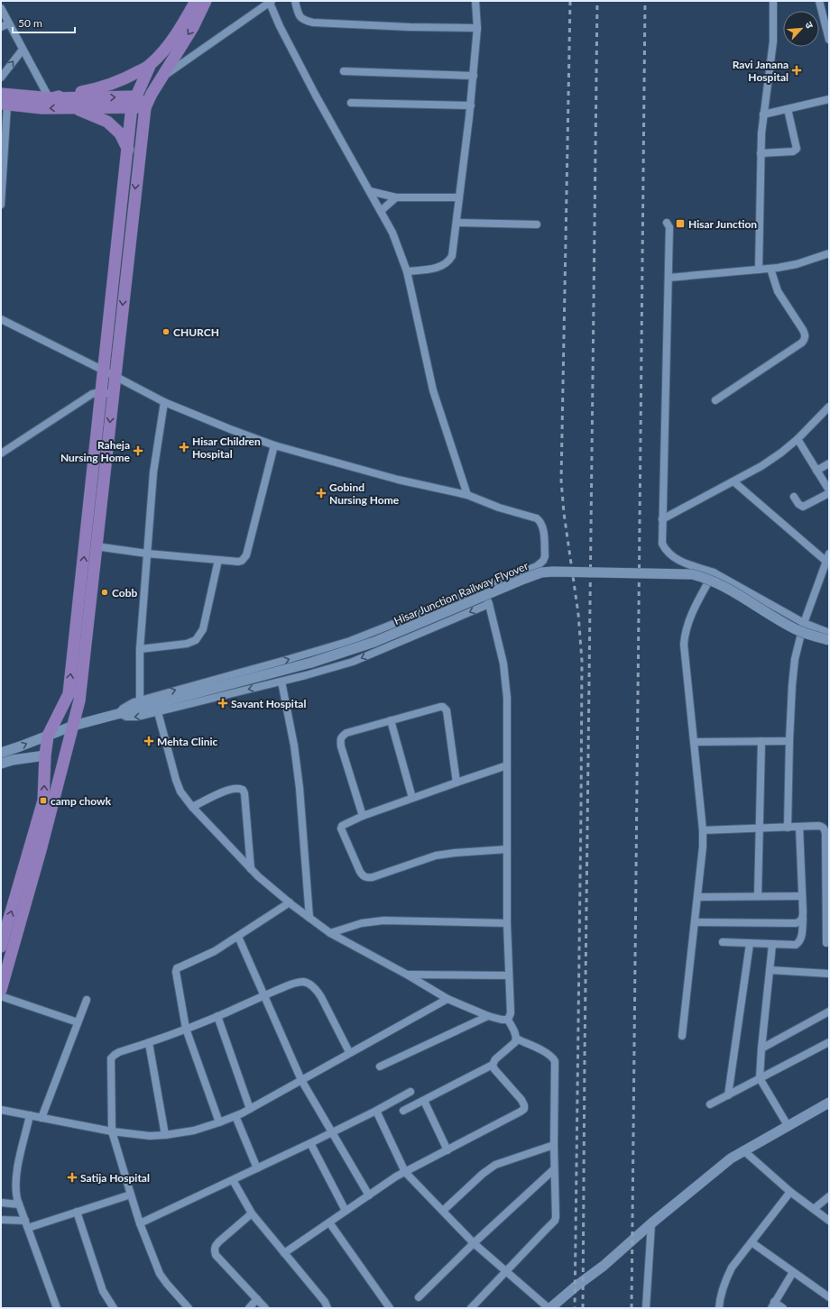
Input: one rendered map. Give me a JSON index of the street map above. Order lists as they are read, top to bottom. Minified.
{"streets":{"main road":["Hisar Junction Railway Flyover"]},"places":{"health":["Ravi Janana Hospital","Hisar Children Hospital","Raheja Nursing Home","Gobind Nursing Home","Savant Hospital","Mehta Clinic","Satija Hospital"],"transit":["Hisar Junction","camp chowk"],"other":["CHURCH","Cobb"]},"scale_bar":"50 m","north":"top right"}
